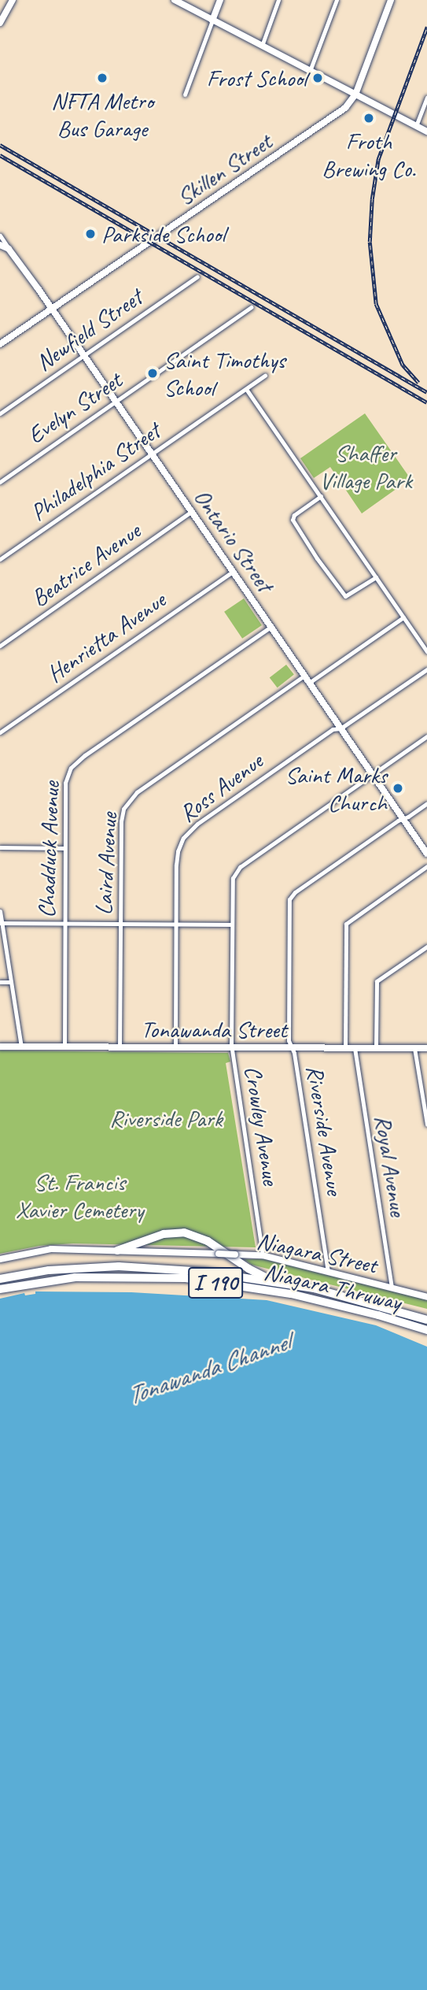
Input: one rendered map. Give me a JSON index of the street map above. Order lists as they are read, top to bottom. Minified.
{"streets":{"highway":["I 190","Niagara Thruway"],"street":["Skillen Street","Newfield Street","Evelyn Street","Philadelphia Street","Ontario Street","Beatrice Avenue","Henrietta Avenue","Ross Avenue","Chadduck Avenue","Laird Avenue","Tonawanda Street","Crowley Avenue","Riverside Avenue","Royal Avenue","Niagara Street"]},"crossings":[["Skillen Street","Ontario Street"],["Newfield Street","Ontario Street"],["Evelyn Street","Ontario Street"],["Philadelphia Street","Ontario Street"],["Ontario Street","Beatrice Avenue"],["Ontario Street","Henrietta Avenue"],["Ontario Street","Ross Avenue"],["Ontario Street","Chadduck Avenue"],["Ontario Street","Laird Avenue"],["Ontario Street","Crowley Avenue"],["Ontario Street","Riverside Avenue"],["Ross Avenue","Tonawanda Street"],["Chadduck Avenue","Tonawanda Street"],["Laird Avenue","Tonawanda Street"],["Tonawanda Street","Crowley Avenue"],["Tonawanda Street","Riverside Avenue"],["Tonawanda Street","Royal Avenue"],["Crowley Avenue","Niagara Street"],["Riverside Avenue","Niagara Street"],["Royal Avenue","Niagara Street"]],"water":["Tonawanda Channel"],"parks":["Shaffer Village Park","Riverside Park","St. Francis Xavier Cemetery"],"places":["NFTA Metro Bus Garage","Frost School","Froth Brewing Co.","Parkside School","Saint Timothys School","Saint Marks Church"]}
